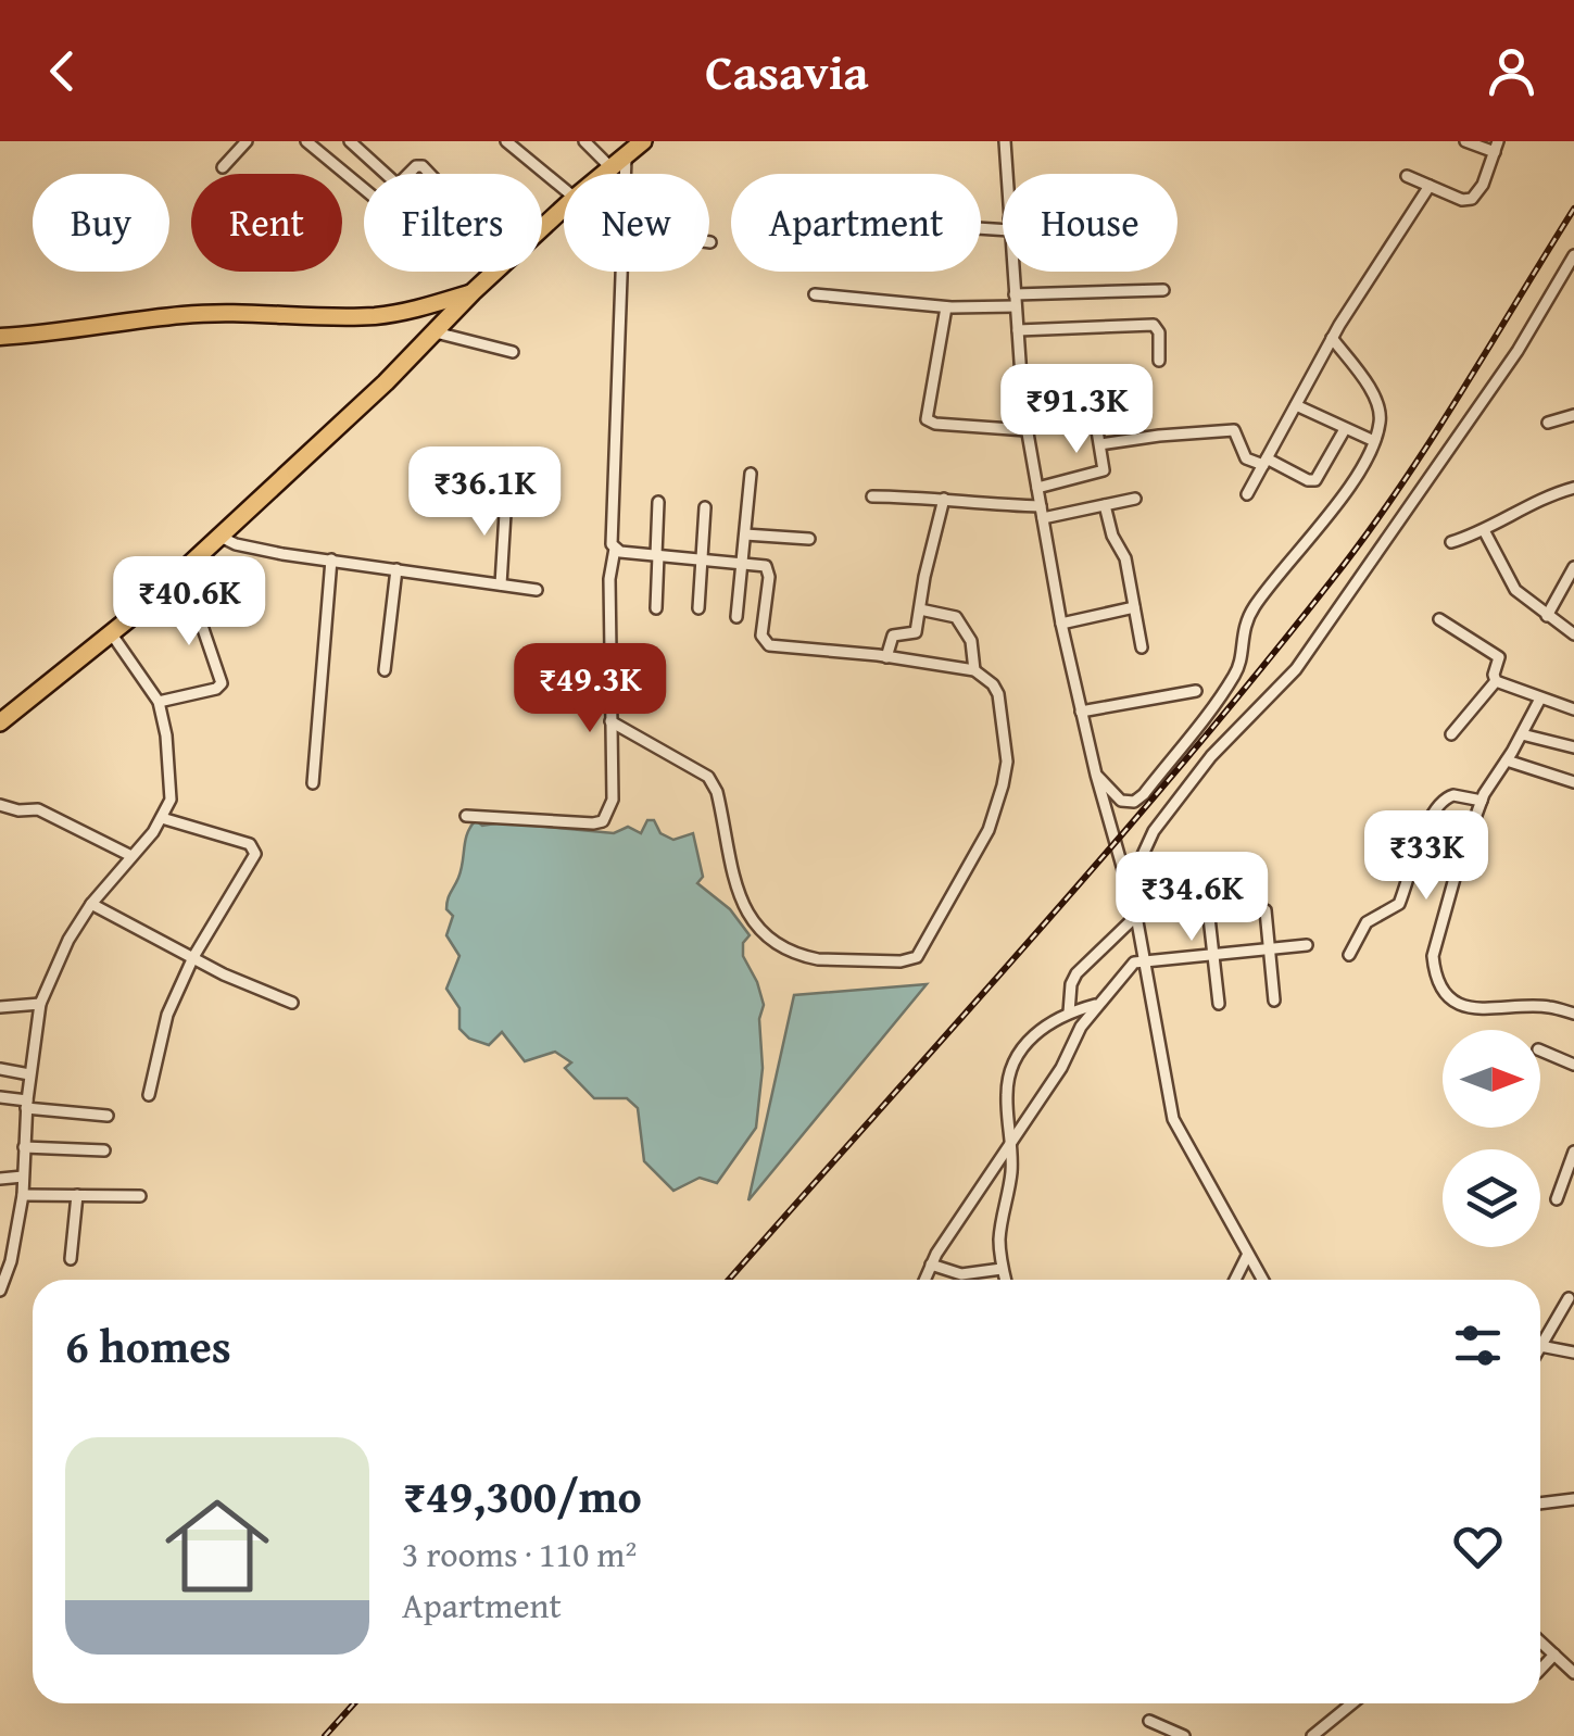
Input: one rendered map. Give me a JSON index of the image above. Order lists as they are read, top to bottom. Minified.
{"north":"right","page":{"header":"Casavia","chip":["Buy","Rent","Filters","New","Apartment","House"],"price":["₹91.3K","₹36.1K","₹40.6K","₹49.3K","₹33K","₹34.6K"],"heading":"6 homes","list":[{"name":"₹49,300/mo","note":"3 rooms · 110 m² · Apartment"}]}}
